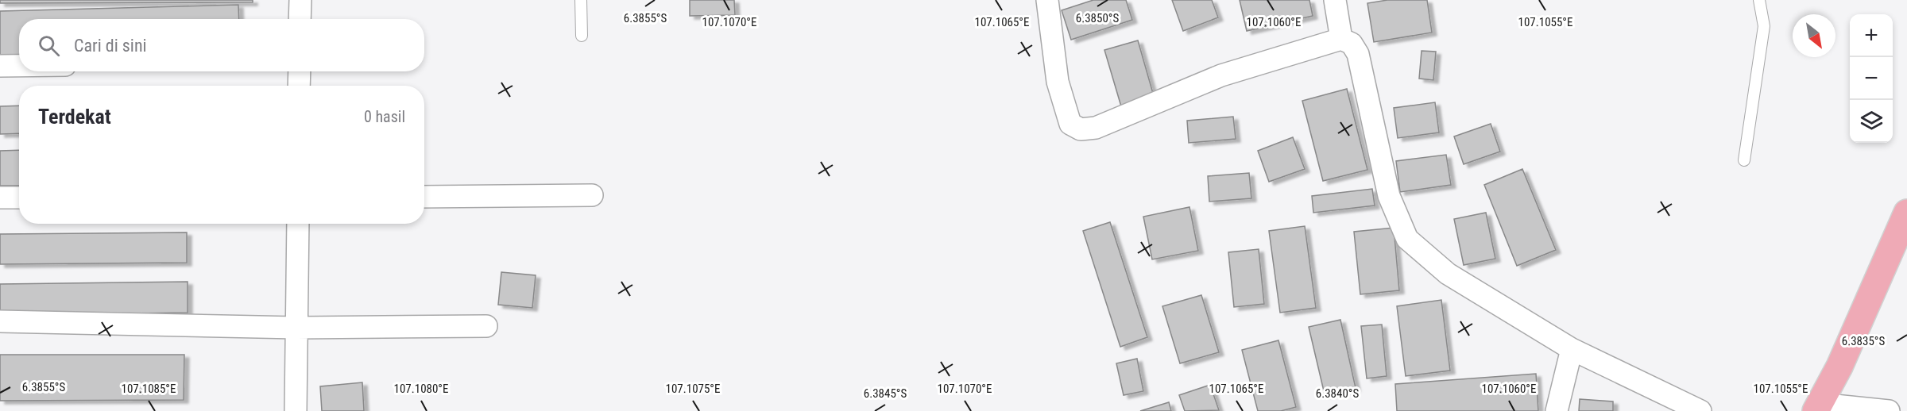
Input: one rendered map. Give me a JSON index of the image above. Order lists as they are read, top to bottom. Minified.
{"north":"bottom right","page":{"map_buttons":["+","−"],"search":"Cari di sini","heading":["Terdekat","0 hasil"]},"coordinates":["6.3855°S","6.3850°S","107.1070°E","107.1060°E","107.1055°E","107.1065°E","6.3835°S","107.1085°E","107.1080°E","107.1075°E","6.3845°S","6.3840°S"]}
